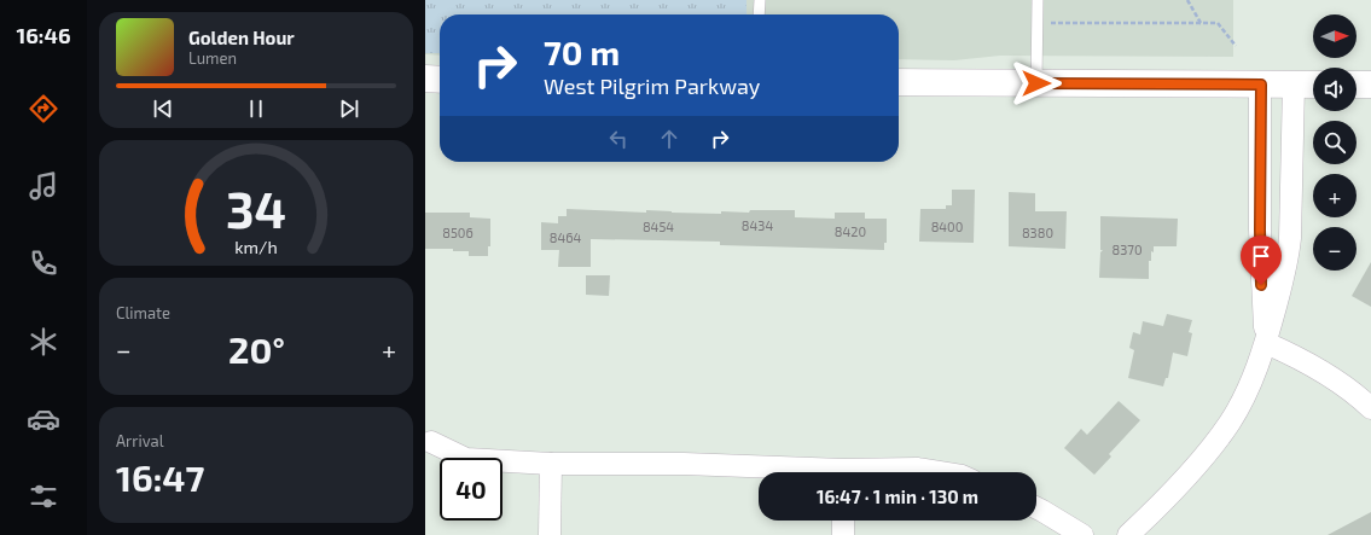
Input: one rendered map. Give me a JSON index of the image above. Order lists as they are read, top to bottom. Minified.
{"house_numbers":["8434","8454","8400","8420","8506","8380","8464","8370"],"north":"right","page":{"tabs":"16:46","map_buttons":["+","−"],"turn":["70 m","West Pilgrim Parkway"],"song":["Golden Hour","Lumen"],"tile":["Climate",["Arrival","16:47"]],"heat":["−","20°","+"],"limit":"40","trip":"16:47 · 1 min · 130 m","gauge":["34","km/h"]}}
